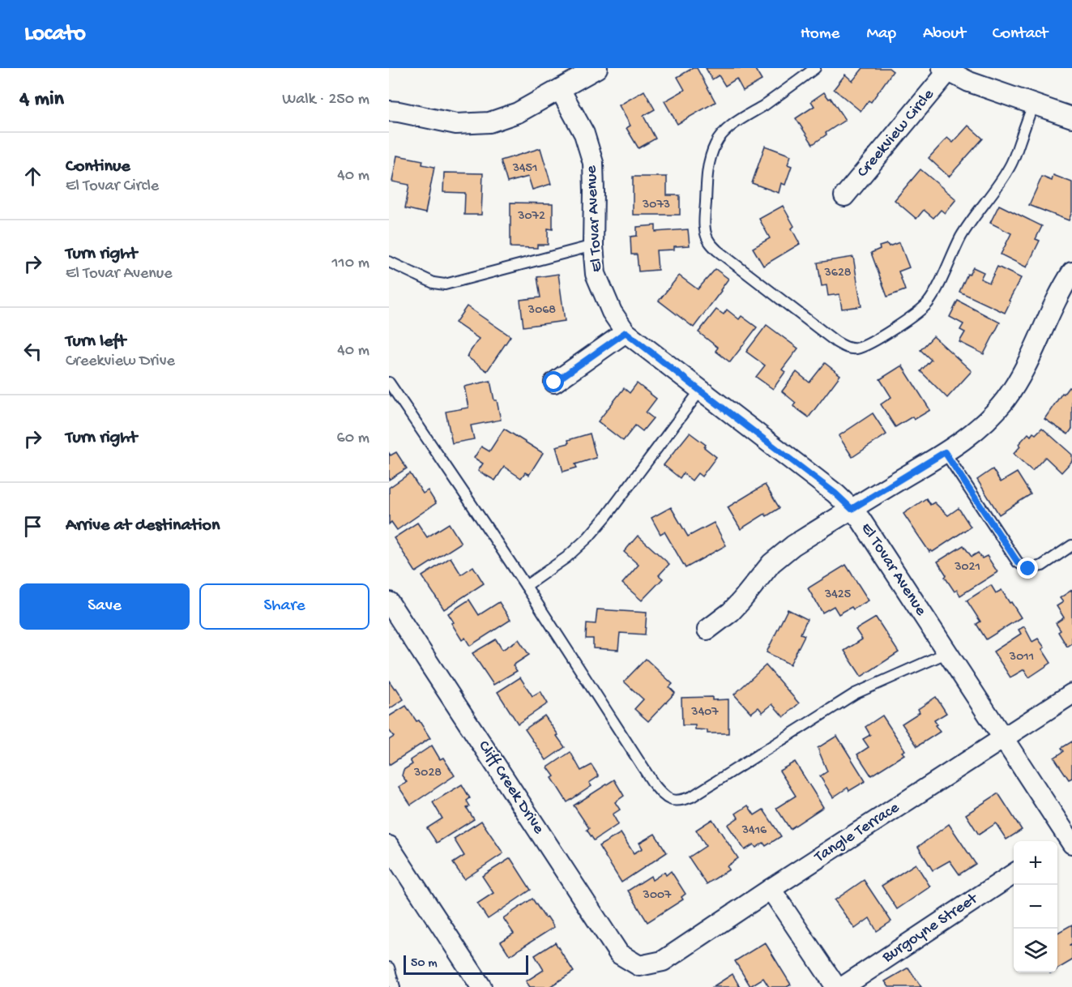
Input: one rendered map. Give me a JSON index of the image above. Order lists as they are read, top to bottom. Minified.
{"streets":{"street":["Creekview Circle","El Tovar Avenue","Cliff Creek Drive","Tangle Terrace","Burgoyne Street"]},"crossings":[["El Tovar Avenue","Tangle Terrace"],["Cliff Creek Drive","Tangle Terrace"]],"house_numbers":["3451","3073","3072","3628","3068","3021","3425","3011","3407","3028","3416","3007"],"scale_bar":"50 m","page":{"header":"Locato","nav":["Home","Map","About","Contact"],"heading":["4 min","Walk · 250 m"],"list":[["Continue","El Tovar Circle","40 m"],["Turn right","El Tovar Avenue","110 m"],["Turn left","Creekview Drive","40 m"],["Turn right","60 m"],"Arrive at destination"],"buttons":["Save","Share"],"map_buttons":["+","−"],"scale":"50 m"}}
